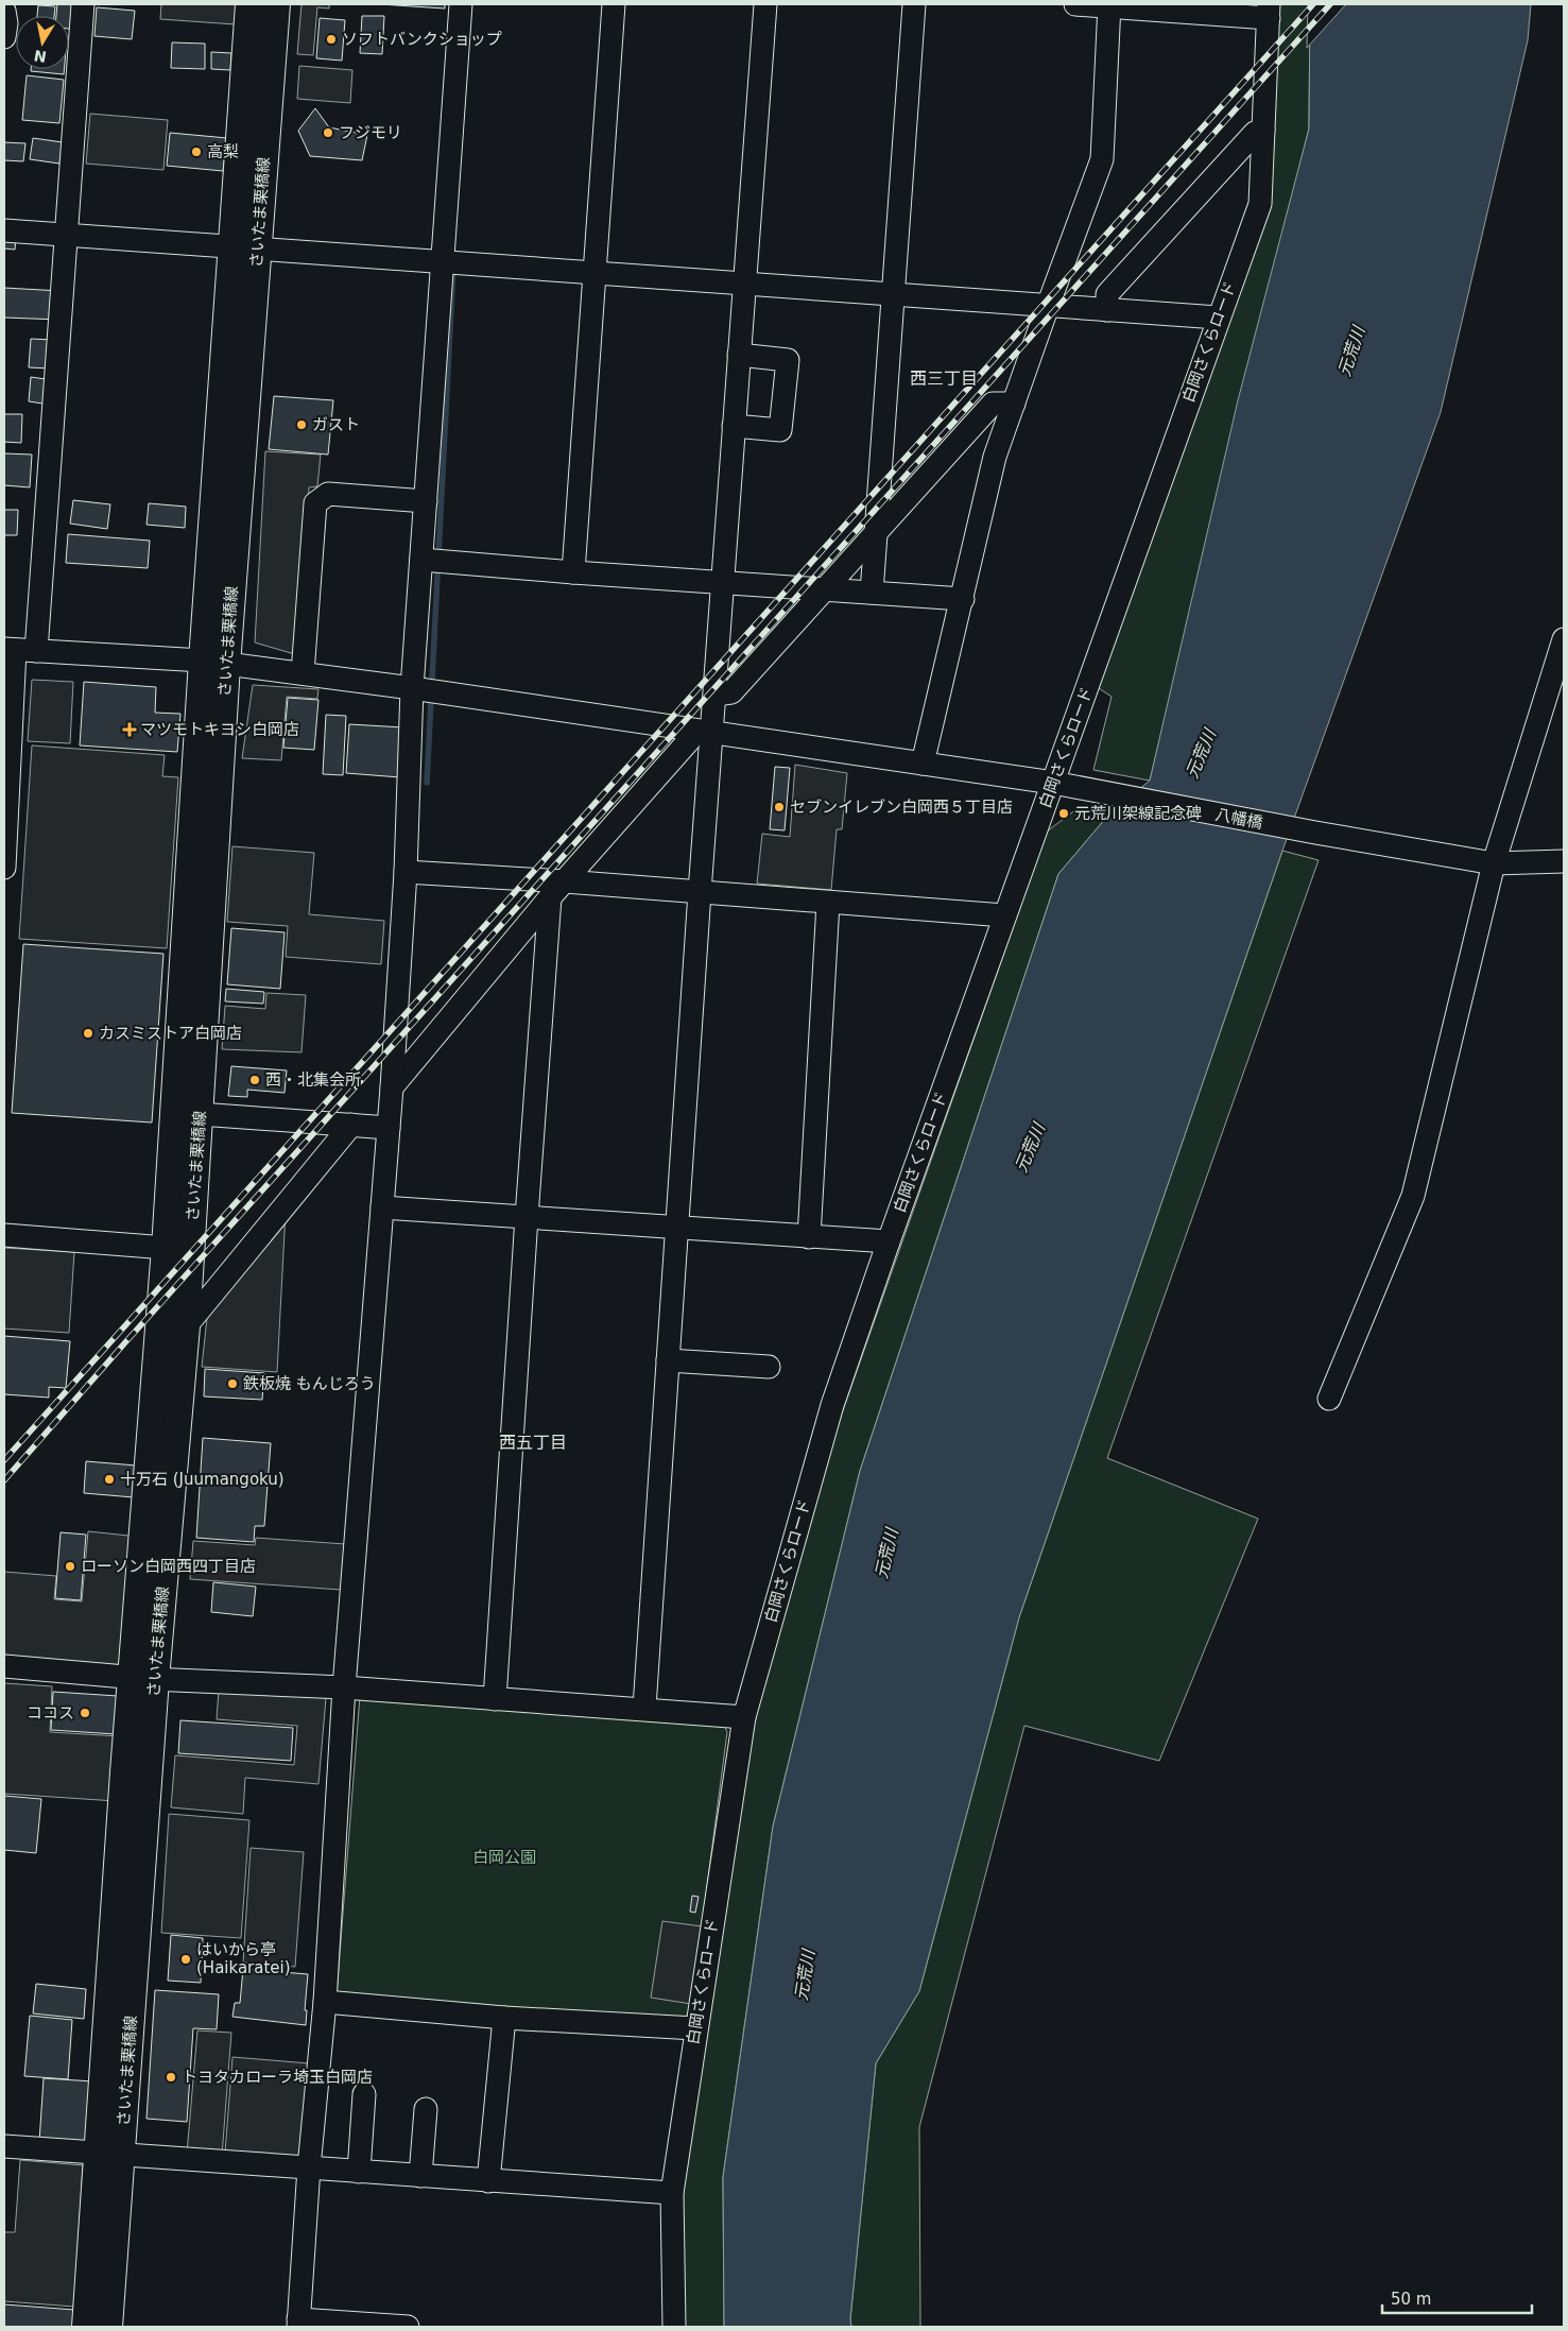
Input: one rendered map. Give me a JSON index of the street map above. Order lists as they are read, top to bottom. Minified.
{"streets":{"main road":["さいたま栗橋線"],"street":["白岡さくらロード","八幡橋"]},"crossings":[["さいたま栗橋線","八幡橋"],["白岡さくらロード","八幡橋"]],"districts":["西三丁目","西五丁目"],"water":["元荒川"],"parks":["白岡公園"],"places":{"other":["ソフトバンクショップ","フジモリ","高梨","ガスト","セブンイレブン白岡西５丁目店","元荒川架線記念碑","カスミストア白岡店","西・北集会所","鉄板焼 もんじろう","十万石 (Juumangoku)","ローソン白岡西四丁目店","ココス","はいから亭 (Haikaratei)","トヨタカローラ埼玉白岡店"],"health":["マツモトキヨシ白岡店"]},"scale_bar":"50 m","north":"bottom"}
